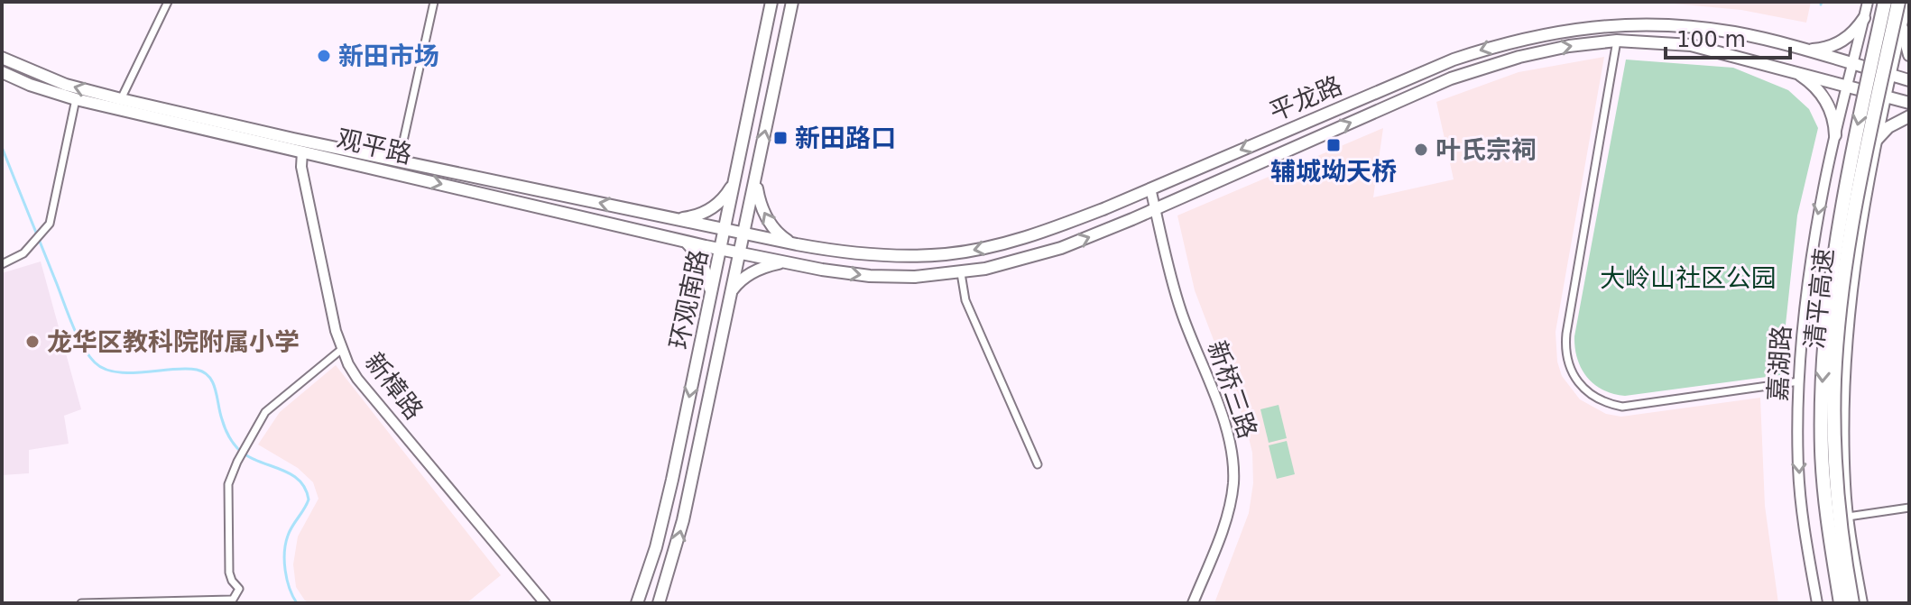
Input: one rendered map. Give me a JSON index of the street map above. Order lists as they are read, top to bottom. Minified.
{"streets":{"highway":["清平高速"],"main road":["平龙路","观平路","环观南路","嘉湖路","新樟路","新桥三路"]},"crossings":[["平龙路","观平路"],["平龙路","环观南路"],["平龙路","嘉湖路"],["平龙路","新桥三路"],["观平路","环观南路"],["观平路","新樟路"]],"parks":["大岭山社区公园"],"places":{"other":["新田市场","叶氏宗祠","龙华区教科院附属小学"],"transit":["新田路口","辅城坳天桥"]},"scale_bar":"100 m"}
